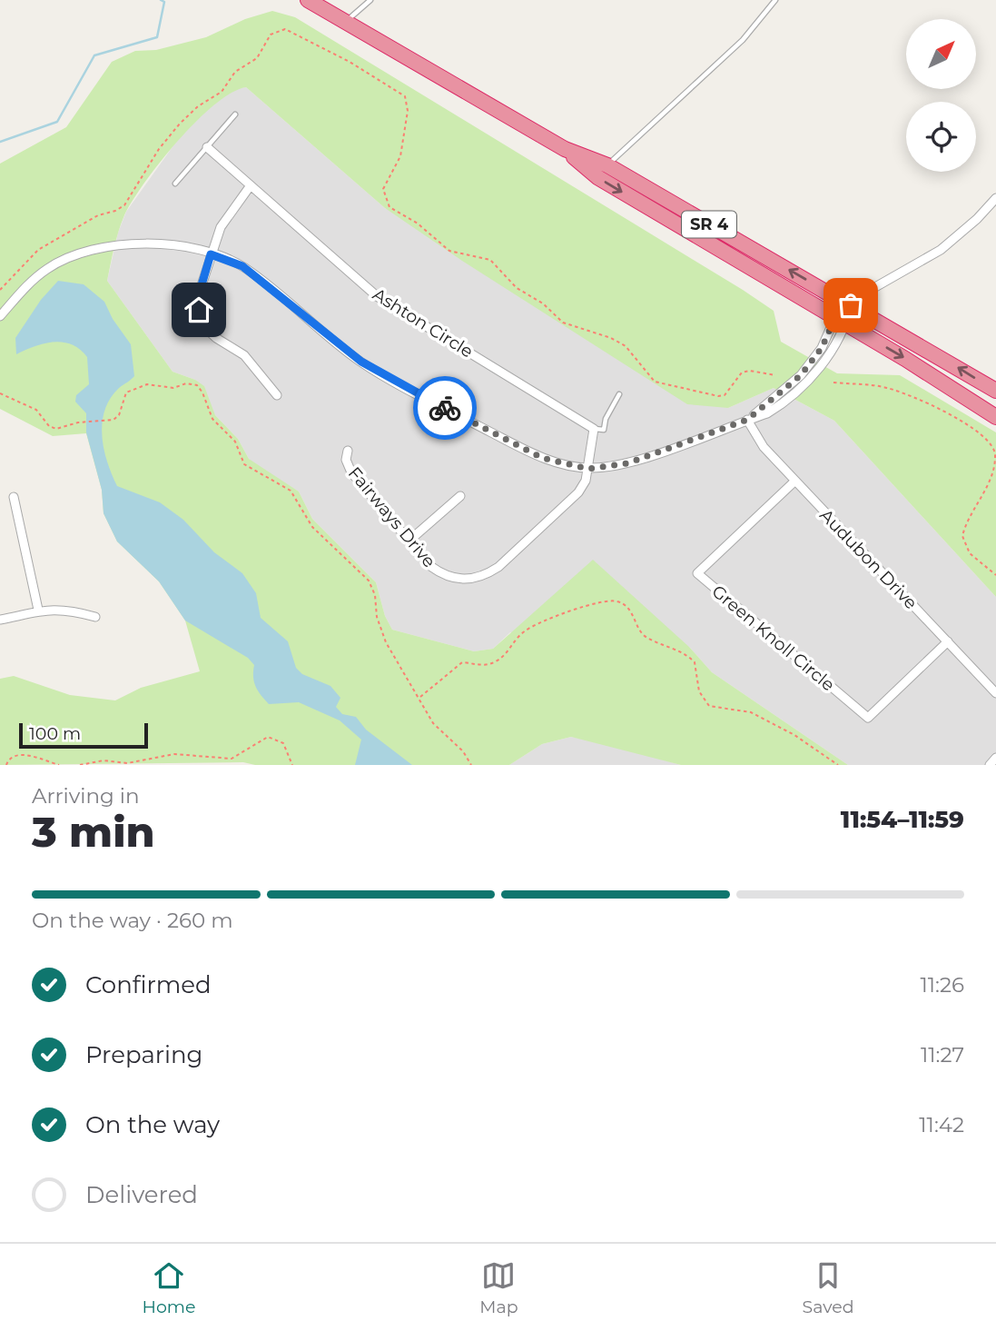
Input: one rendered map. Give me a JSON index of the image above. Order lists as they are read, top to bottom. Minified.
{"streets":{"highway":["SR 4"],"street":["Ashton Circle","Fairways Drive","Audubon Drive","Green Knoll Circle"]},"crossings":[["Audubon Drive","Green Knoll Circle"]],"scale_bar":"100 m","north":"top right","page":{"scale":"100 m","heading":["3 min","Arriving in","11:54–11:59"],"bar":"On the way · 260 m","list":[["Confirmed","11:26"],["Preparing","11:27"],["On the way","11:42"],"Delivered"],"tabs":["Home","Map","Saved"]}}
